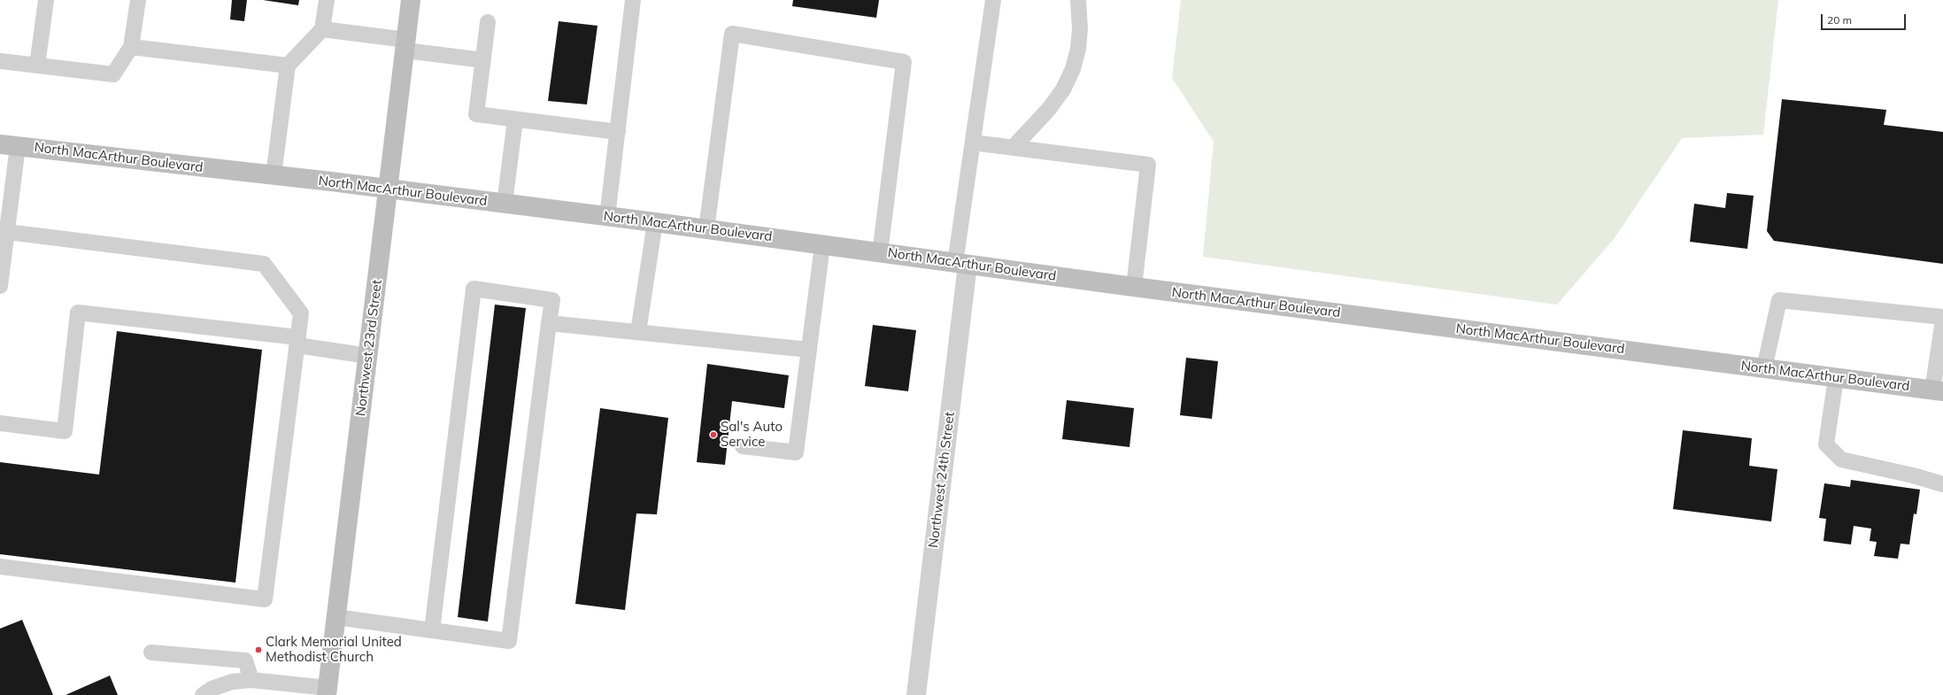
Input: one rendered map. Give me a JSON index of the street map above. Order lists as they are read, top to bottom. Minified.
{"streets":{"main road":["North MacArthur Boulevard","Northwest 23rd Street"],"street":["Northwest 24th Street"]},"crossings":[["North MacArthur Boulevard","Northwest 23rd Street"],["North MacArthur Boulevard","Northwest 24th Street"]],"places":["Sal's Auto Service","Clark Memorial United Methodist Church"],"scale_bar":"20 m"}
